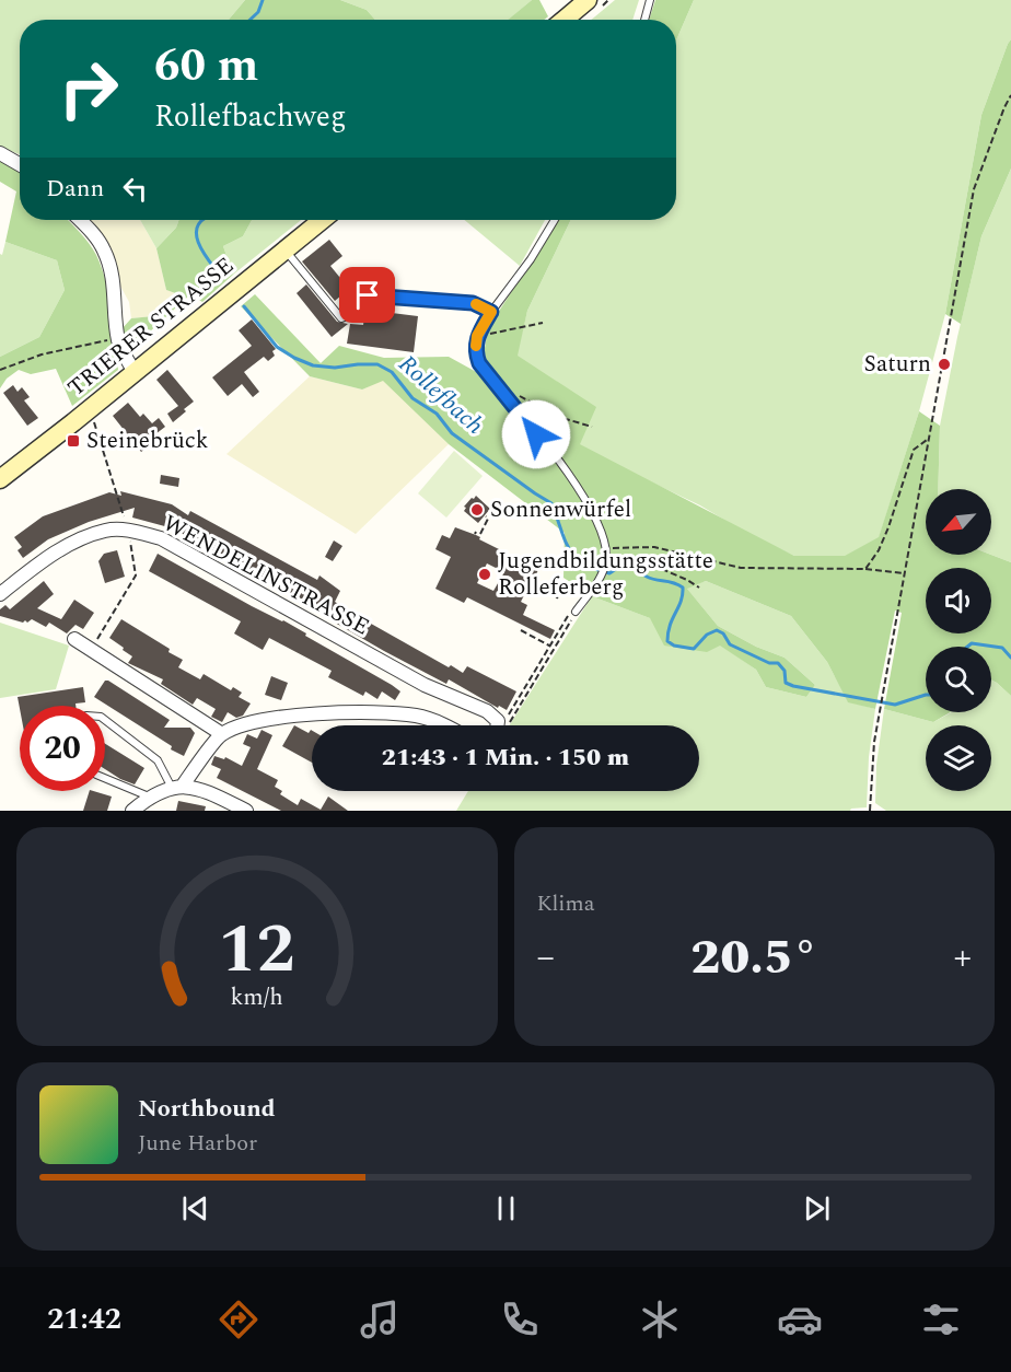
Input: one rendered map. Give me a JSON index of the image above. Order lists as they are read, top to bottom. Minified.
{"streets":{"main road":["TRIERER STRASSE"],"street":["WENDELINSTRASSE"]},"water":["Rollefbach"],"places":{"other":["Saturn","Sonnenwürfel","Jugendbildungsstätte Rolleferberg"],"transit":["Steinebrück"]},"north":"bottom left","page":{"turn":["60 m","Rollefbachweg"],"then":"Dann","limit":"20","trip":"21:43 · 1 Min. · 150 m","tile":"Klima","heat":["−","20.5°","+"],"song":["Northbound","June Harbor"],"tabs":"21:42","gauge":["12","km/h"]}}
